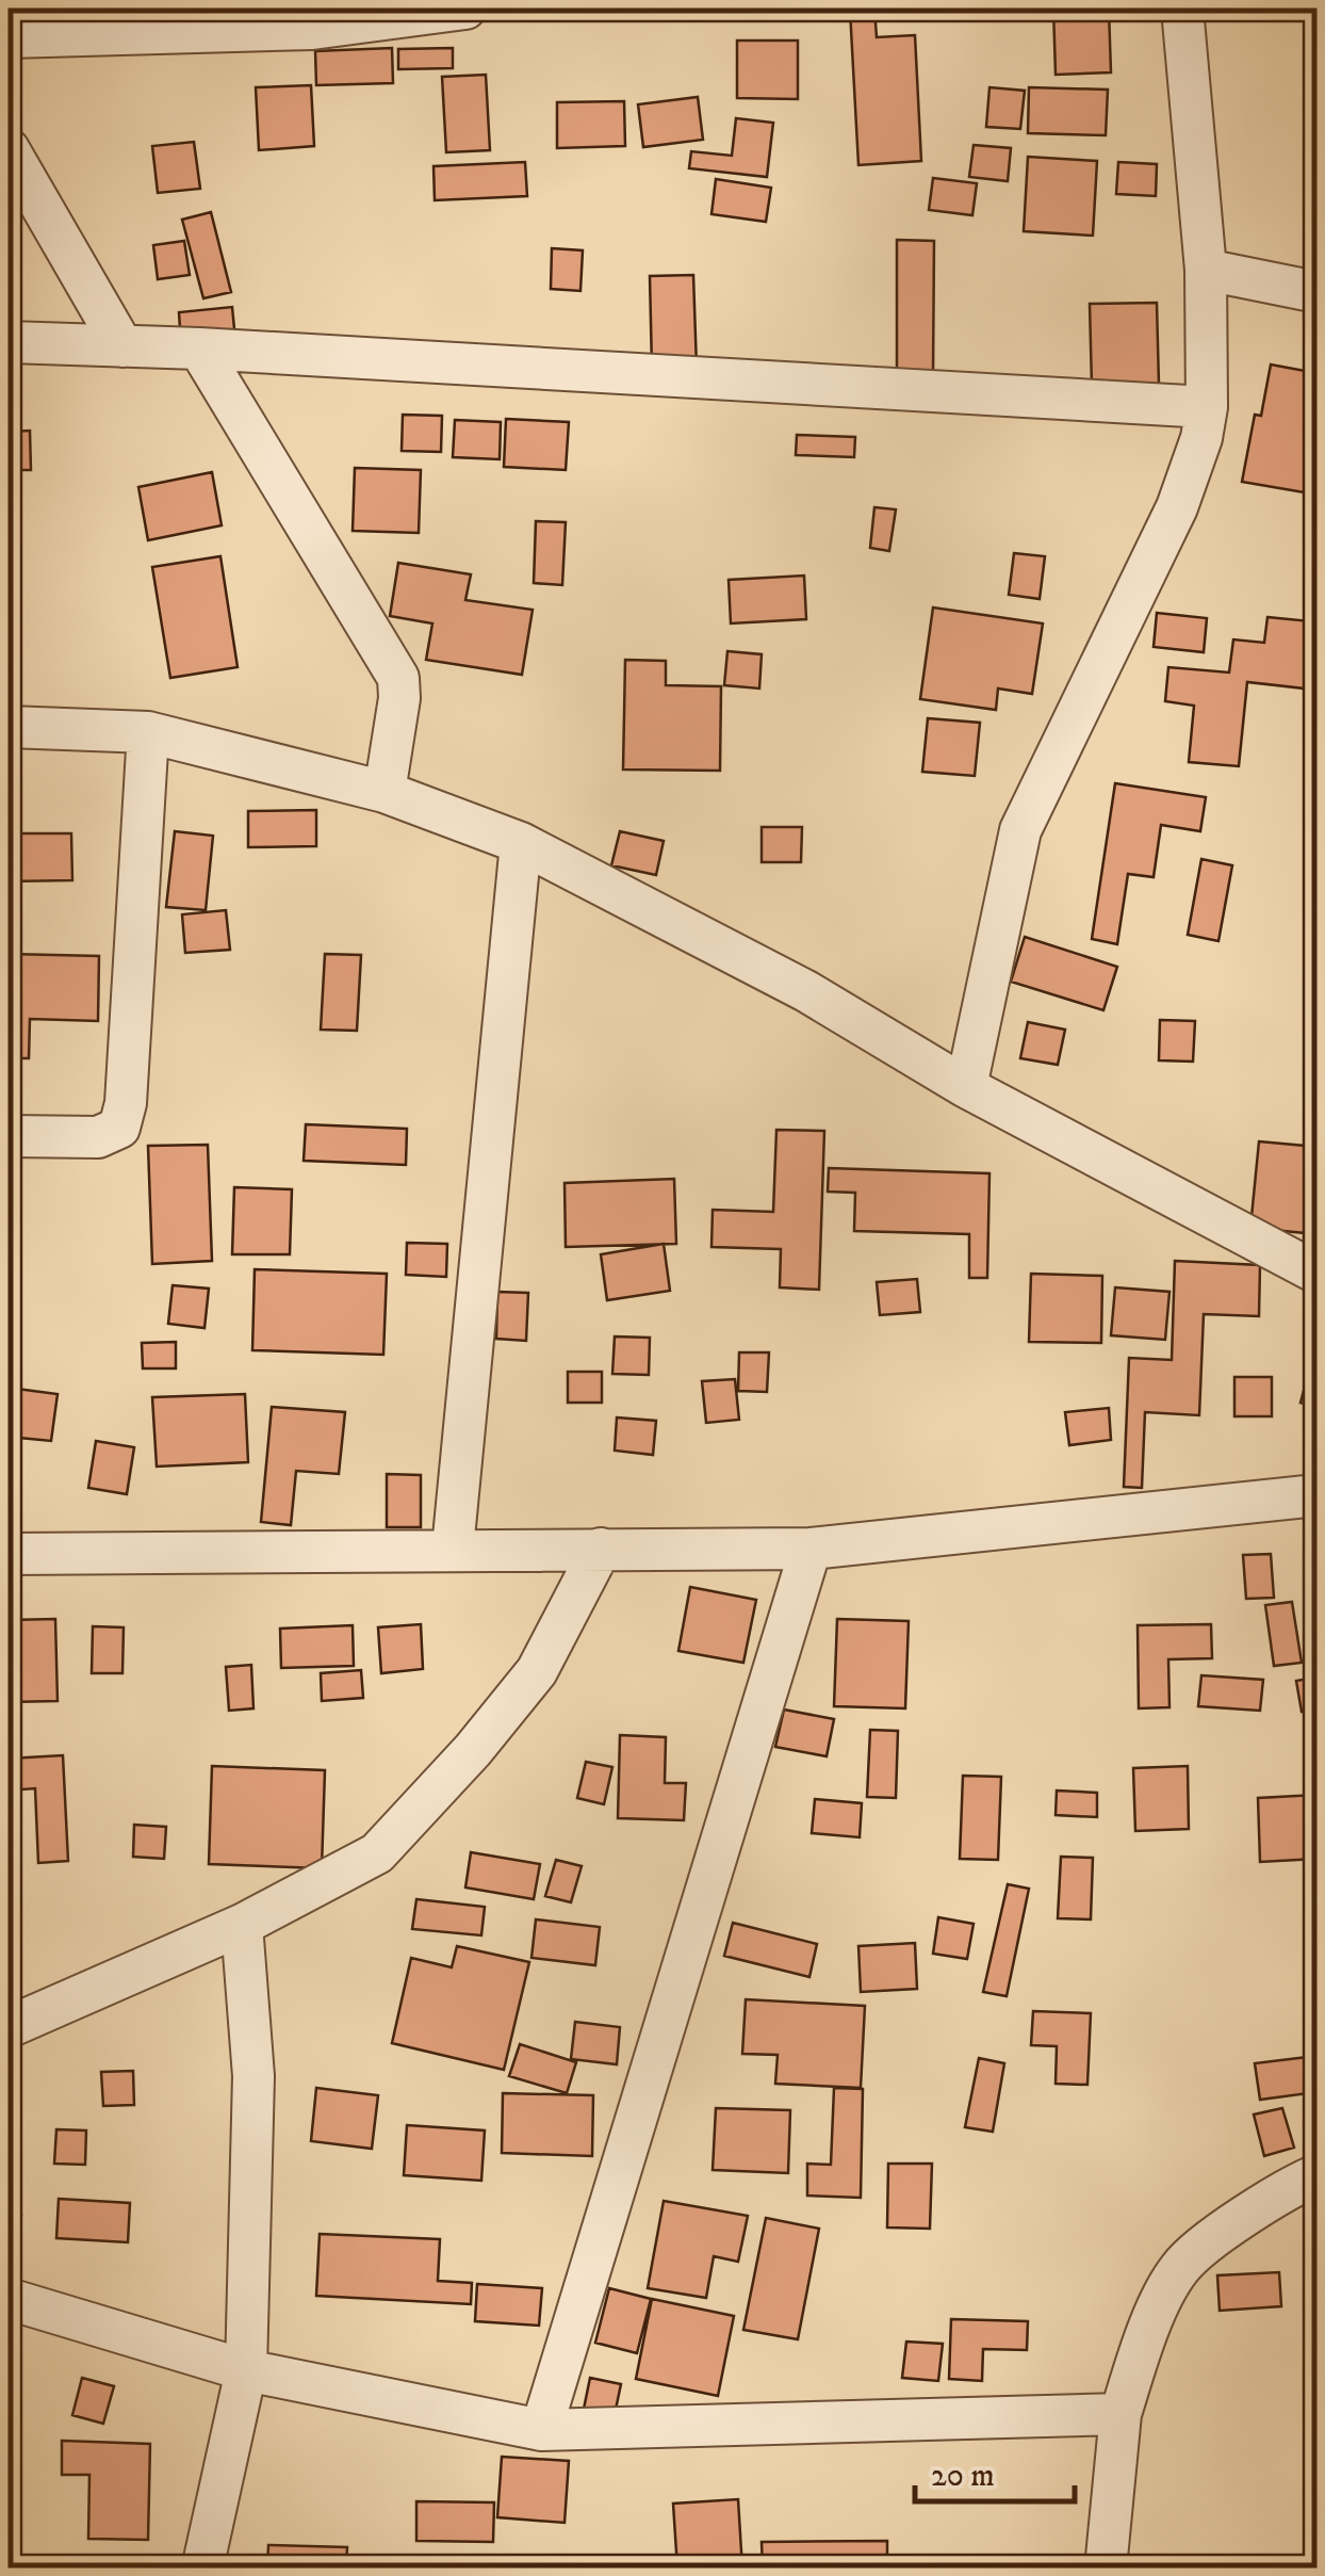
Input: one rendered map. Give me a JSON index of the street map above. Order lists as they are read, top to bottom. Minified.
{"scale_bar":"20 m"}
